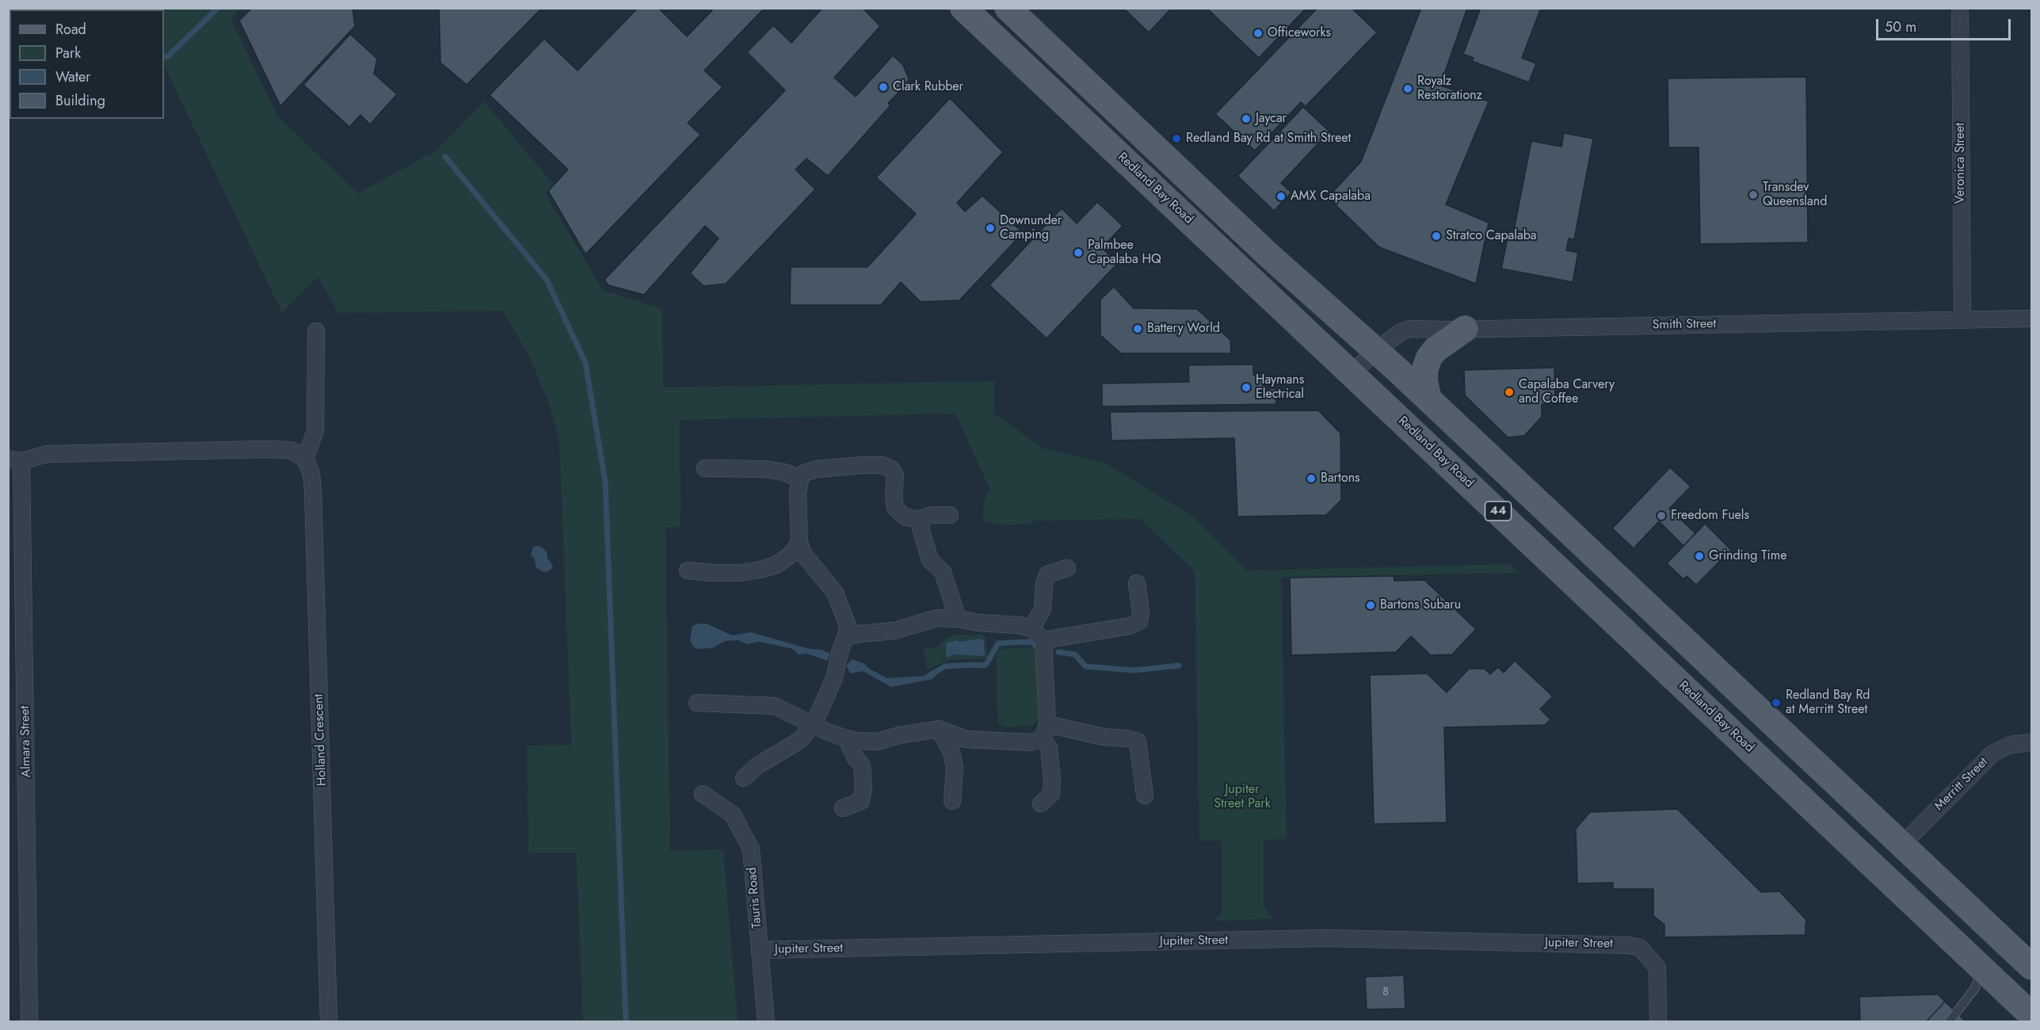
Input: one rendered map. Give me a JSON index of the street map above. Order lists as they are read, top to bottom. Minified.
{"streets":{"main road":["Redland Bay Road","44"],"street":["Veronica Street","Smith Street","Holland Crescent","Almara Street","Merritt Street","Tauris Road","Jupiter Street"]},"crossings":[["Veronica Street","Smith Street"],["Redland Bay Road","Smith Street"],["Smith Street","44"],["44","Merritt Street"],["Tauris Road","Jupiter Street"]],"parks":["Jupiter Street Park"],"places":["Officeworks","Clark Rubber","Royalz Restorationz","Jaycar","Redland Bay Rd at Smith Street","Transdev Queensland","AMX Capalaba","Downunder Camping","Stratco Capalaba","Palmbee Capalaba HQ","Battery World","Haymans Electrical","Capalaba Carvery and Coffee","Bartons","Freedom Fuels","Grinding Time","Bartons Subaru","Redland Bay Rd at Merritt Street"],"house_numbers":["8"],"legend":["Road","Park","Water","Building"],"scale_bar":"50 m"}
